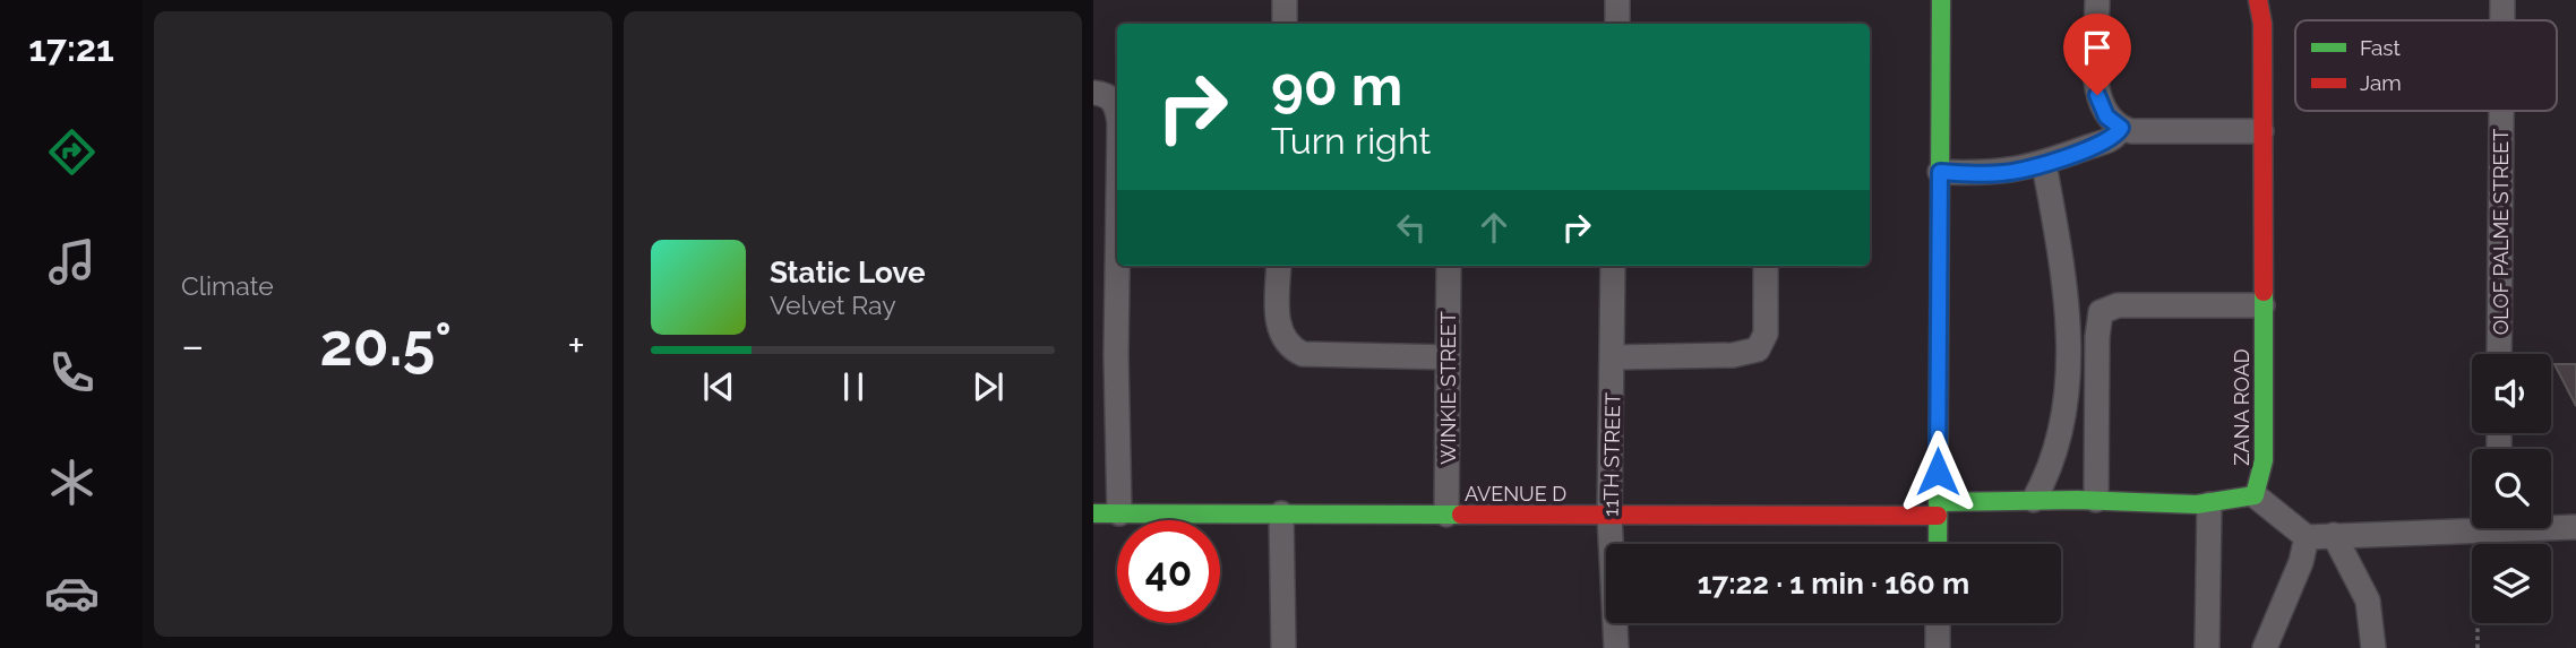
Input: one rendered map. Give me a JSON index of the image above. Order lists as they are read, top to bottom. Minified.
{"streets":{"street":["OLOF PALME STREET","WINKIE STREET","ZANA ROAD","11TH STREET","AVENUE D"]},"crossings":[["WINKIE STREET","AVENUE D"],["ZANA ROAD","AVENUE D"],["11TH STREET","AVENUE D"]],"legend":["Fast","Jam"],"page":{"tabs":"17:21","tile":"Climate","turn":["90 m","Turn right"],"song":["Static Love","Velvet Ray"],"heat":["−","20.5°","+"],"limit":"40","trip":"17:22 · 1 min · 160 m"}}
